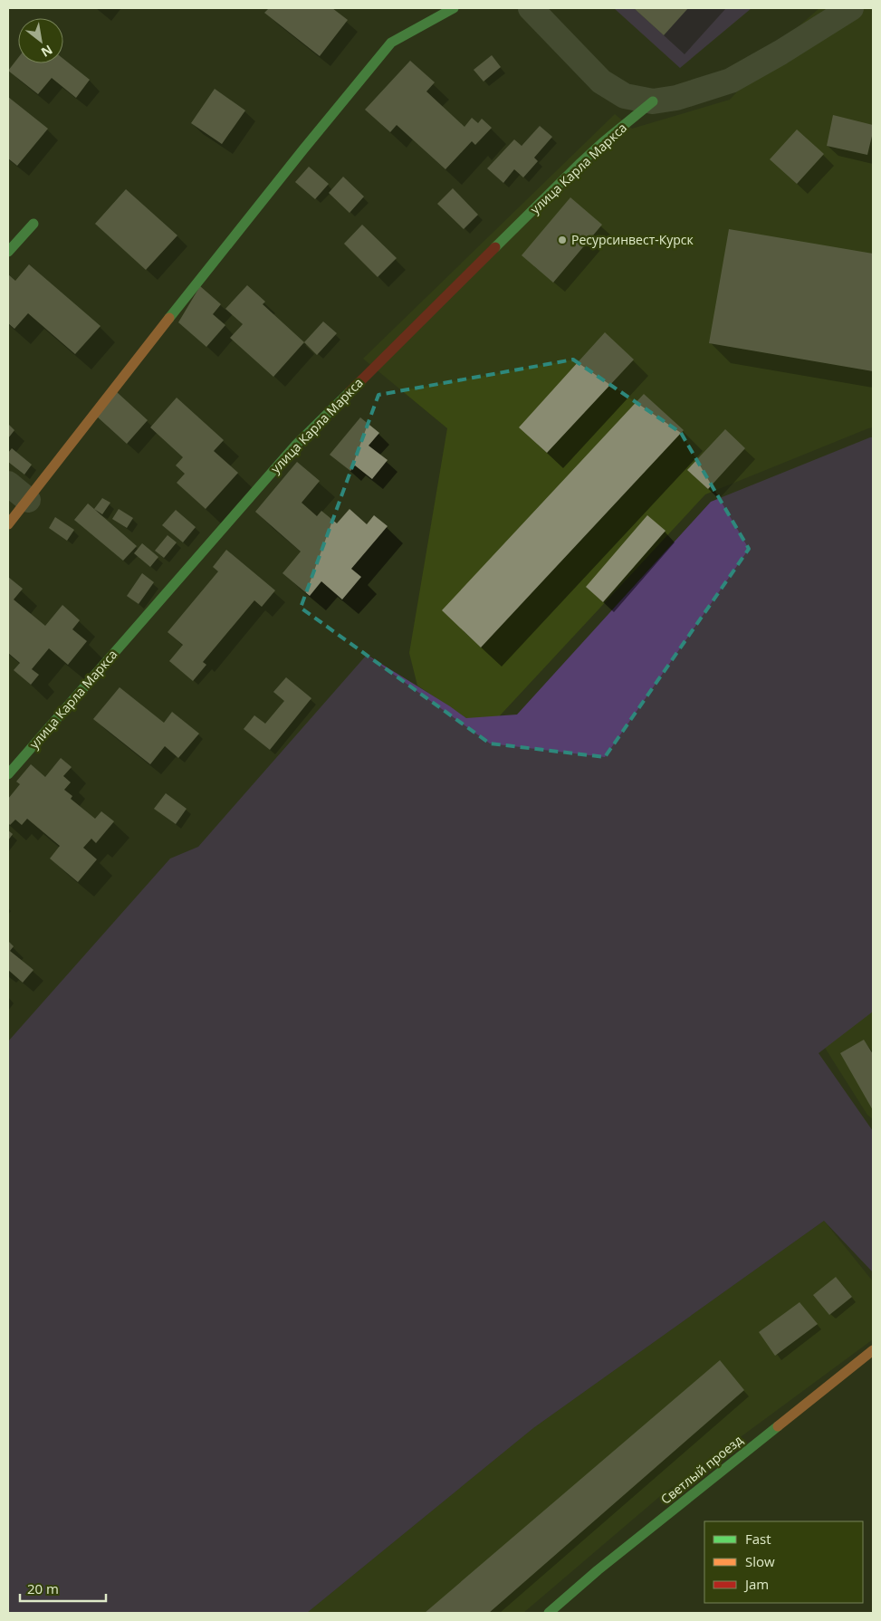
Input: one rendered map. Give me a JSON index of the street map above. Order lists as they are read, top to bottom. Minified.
{"streets":{"street":["улица Карла Маркса","Светлый проезд"]},"places":["Ресурсинвест-Курск"],"legend":["Fast","Slow","Jam"],"scale_bar":"20 m","north":"bottom right"}
